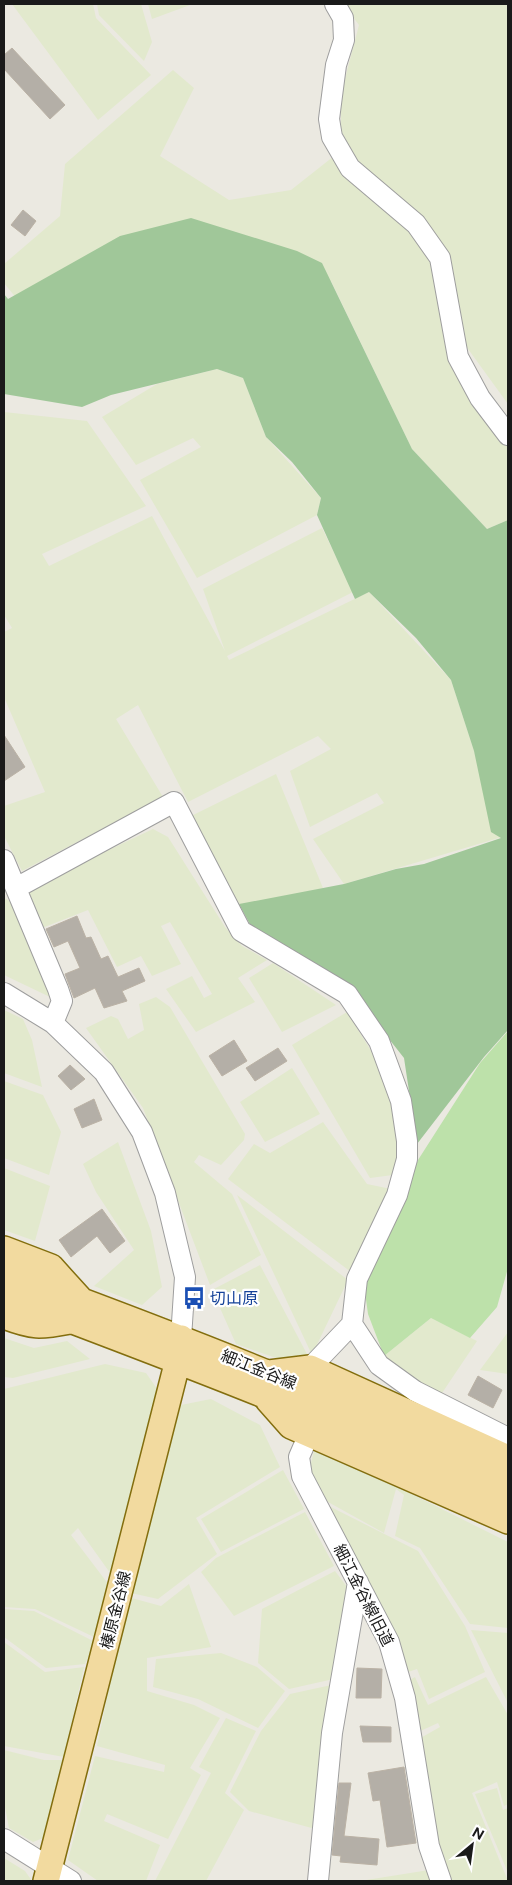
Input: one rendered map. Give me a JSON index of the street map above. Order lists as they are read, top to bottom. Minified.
{"streets":{"main road":["細江金谷線","榛原金谷線"],"street":["細江金谷線旧道"]},"crossings":[["細江金谷線","榛原金谷線"]],"places":{"bus stop":["切山原"]},"north":"top right"}
